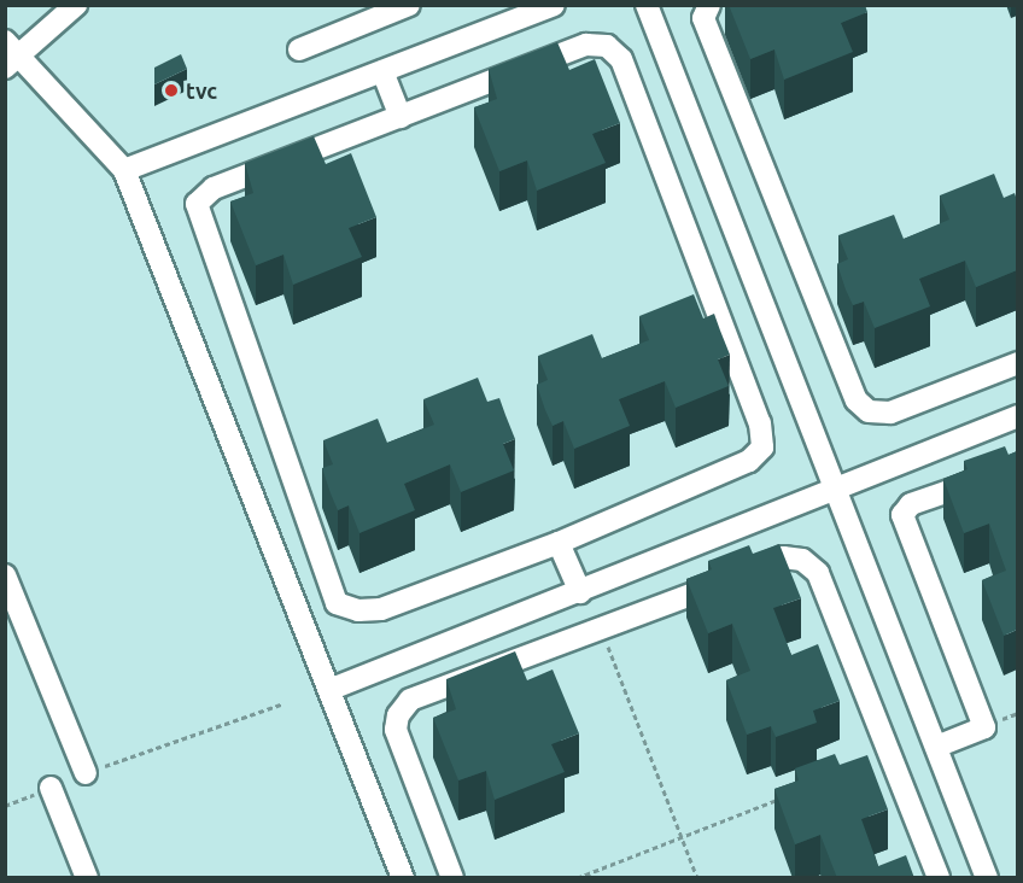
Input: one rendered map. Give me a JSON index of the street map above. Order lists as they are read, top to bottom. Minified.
{"places":["tvc"]}
